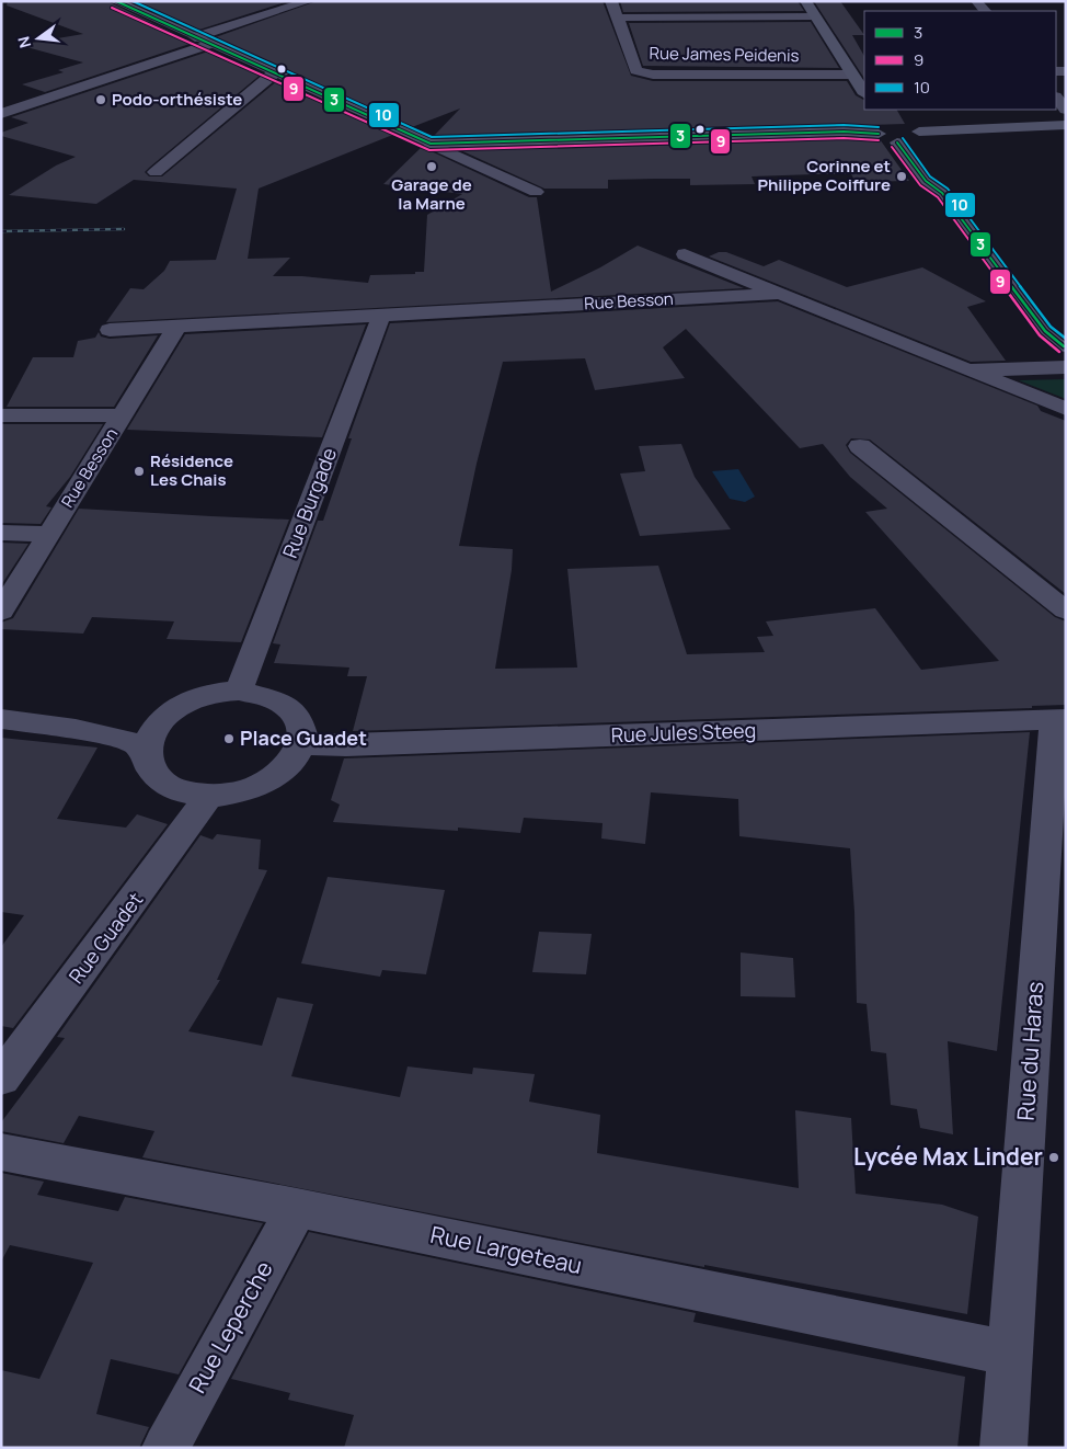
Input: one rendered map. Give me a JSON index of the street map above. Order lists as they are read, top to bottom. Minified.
{"streets":{"street":["Rue James Peidenis","Rue Besson","Rue Burgade","Rue Jules Steeg","Rue Guadet","Rue du Haras","Rue Largeteau","Rue Leperche"]},"crossings":[["Rue Besson","Rue Burgade"],["Rue Burgade","Rue Jules Steeg"],["Rue Burgade","Rue Guadet"],["Rue Jules Steeg","Rue Guadet"],["Rue Jules Steeg","Rue du Haras"],["Rue du Haras","Rue Largeteau"],["Rue Largeteau","Rue Leperche"]],"places":["Podo-orthésiste","Garage de la Marne","Corinne et Philippe Coiffure","Résidence Les Chais","Place Guadet","Lycée Max Linder"],"lines":["transit line 3","transit line 10","transit line 9"],"legend":["3","9","10"],"north":"left"}
